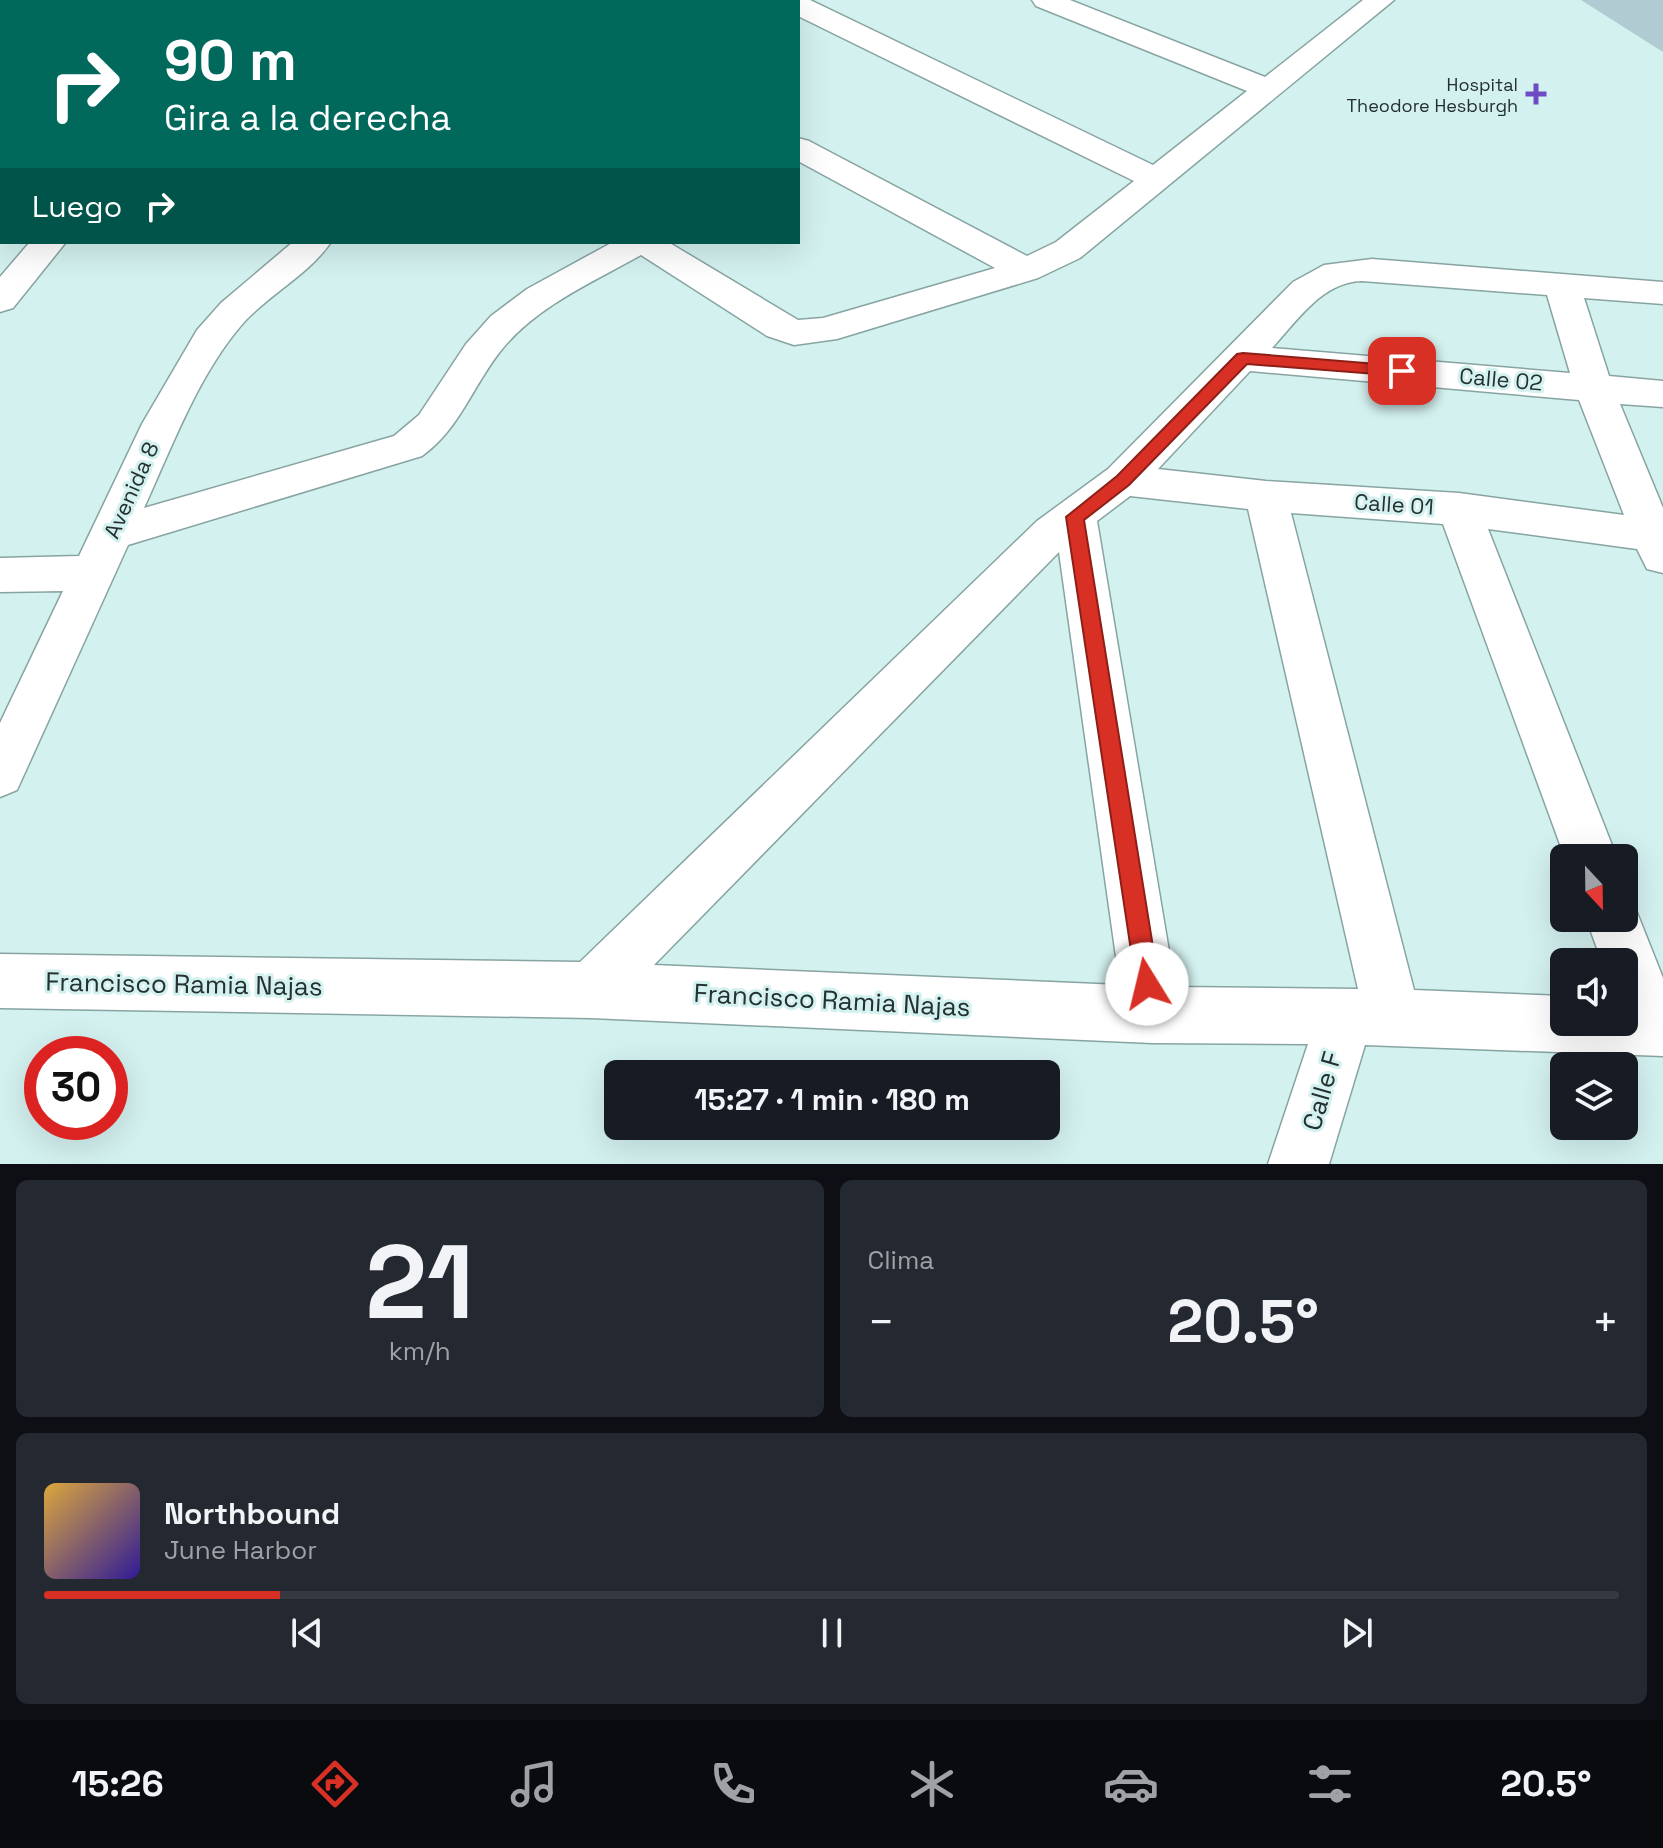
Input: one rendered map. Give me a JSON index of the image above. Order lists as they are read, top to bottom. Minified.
{"streets":{"street":["Calle 02","Avenida 8","Calle 01","Francisco Ramia Najas","Calle F"]},"crossings":[["Francisco Ramia Najas","Calle F"]],"places":{"health":["Hospital Theodore Hesburgh"]},"north":"bottom","page":{"turn":["90 m","Gira a la derecha"],"then":"Luego","limit":"30","trip":"15:27 · 1 min · 180 m","tile":[["21","km/h"],"Clima"],"heat":["−","20.5°","+"],"song":["Northbound","June Harbor"],"tabs":["15:26","20.5°"]}}
